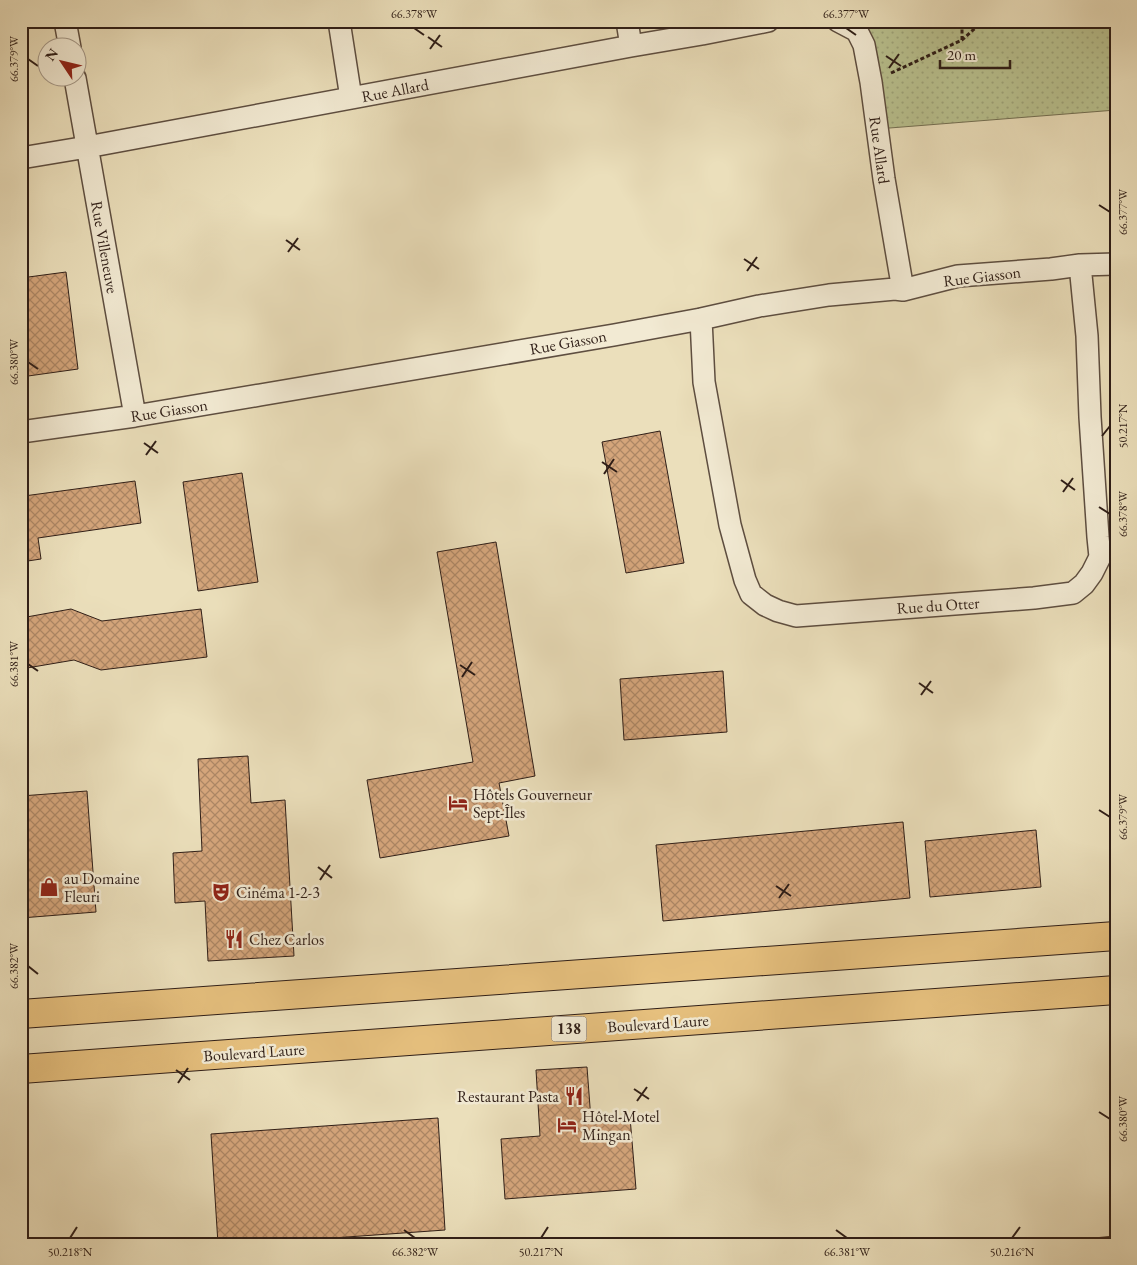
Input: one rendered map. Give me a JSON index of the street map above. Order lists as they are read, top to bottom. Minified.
{"streets":{"highway":["Boulevard Laure","138"],"street":["Rue Allard","Rue Villeneuve","Rue Giasson","Rue du Otter"]},"crossings":[["Rue Allard","Rue Villeneuve"],["Rue Allard","Rue Giasson"],["Rue Villeneuve","Rue Giasson"],["Rue Giasson","Rue du Otter"]],"places":{"hotel":["Hôtels Gouverneur Sept-Îles","Hôtel-Motel Mingan"],"shop":["au Domaine Fleuri"],"theatre":["Cinéma 1-2-3"],"restaurant":["Chez Carlos","Restaurant Pasta"]},"scale_bar":"20 m","north":"top left","coordinates":["66.378°W","66.377°W","66.379°W","66.380°W","50.217°N","66.381°W","66.382°W","50.218°N","50.216°N"]}
